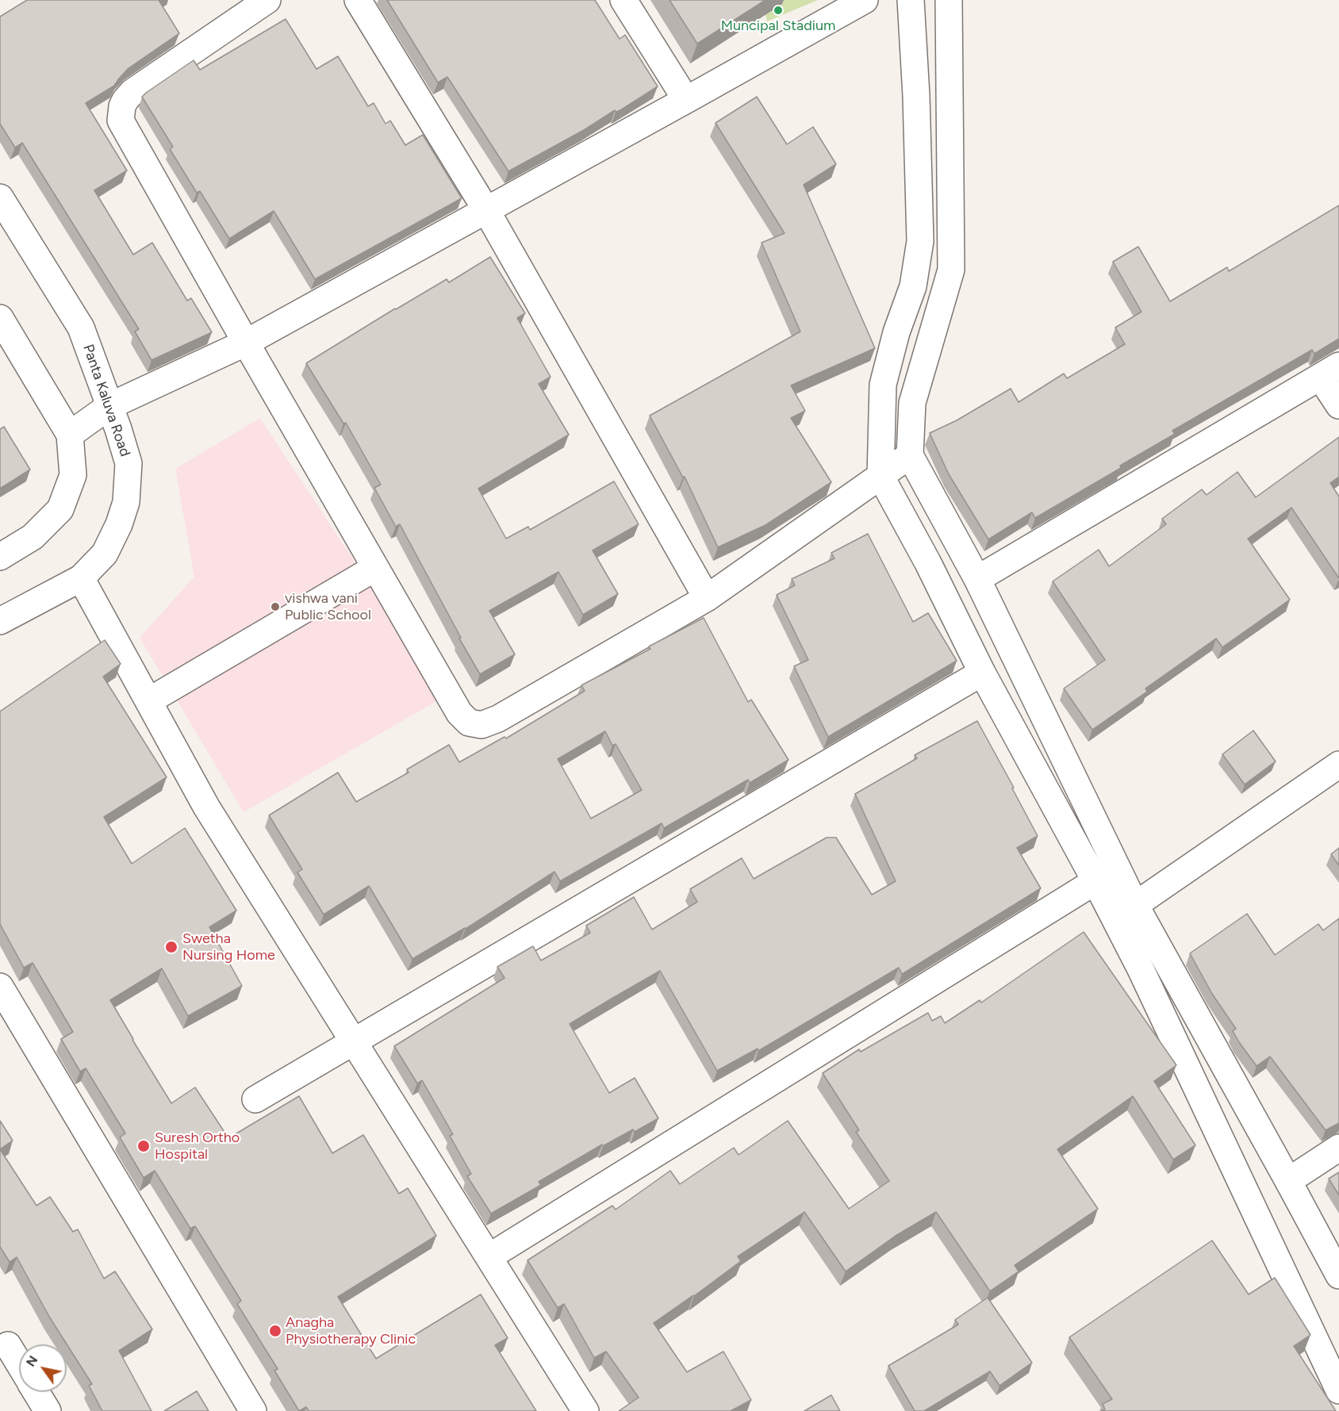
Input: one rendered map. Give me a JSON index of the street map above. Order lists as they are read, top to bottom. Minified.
{"streets":{"street":["Panta Kaluva Road"]},"places":["Muncipal Stadium","vishwa vani Public School","Swetha Nursing Home","Suresh Ortho Hospital","Anagha Physiotherapy Clinic"],"north":"top left"}
